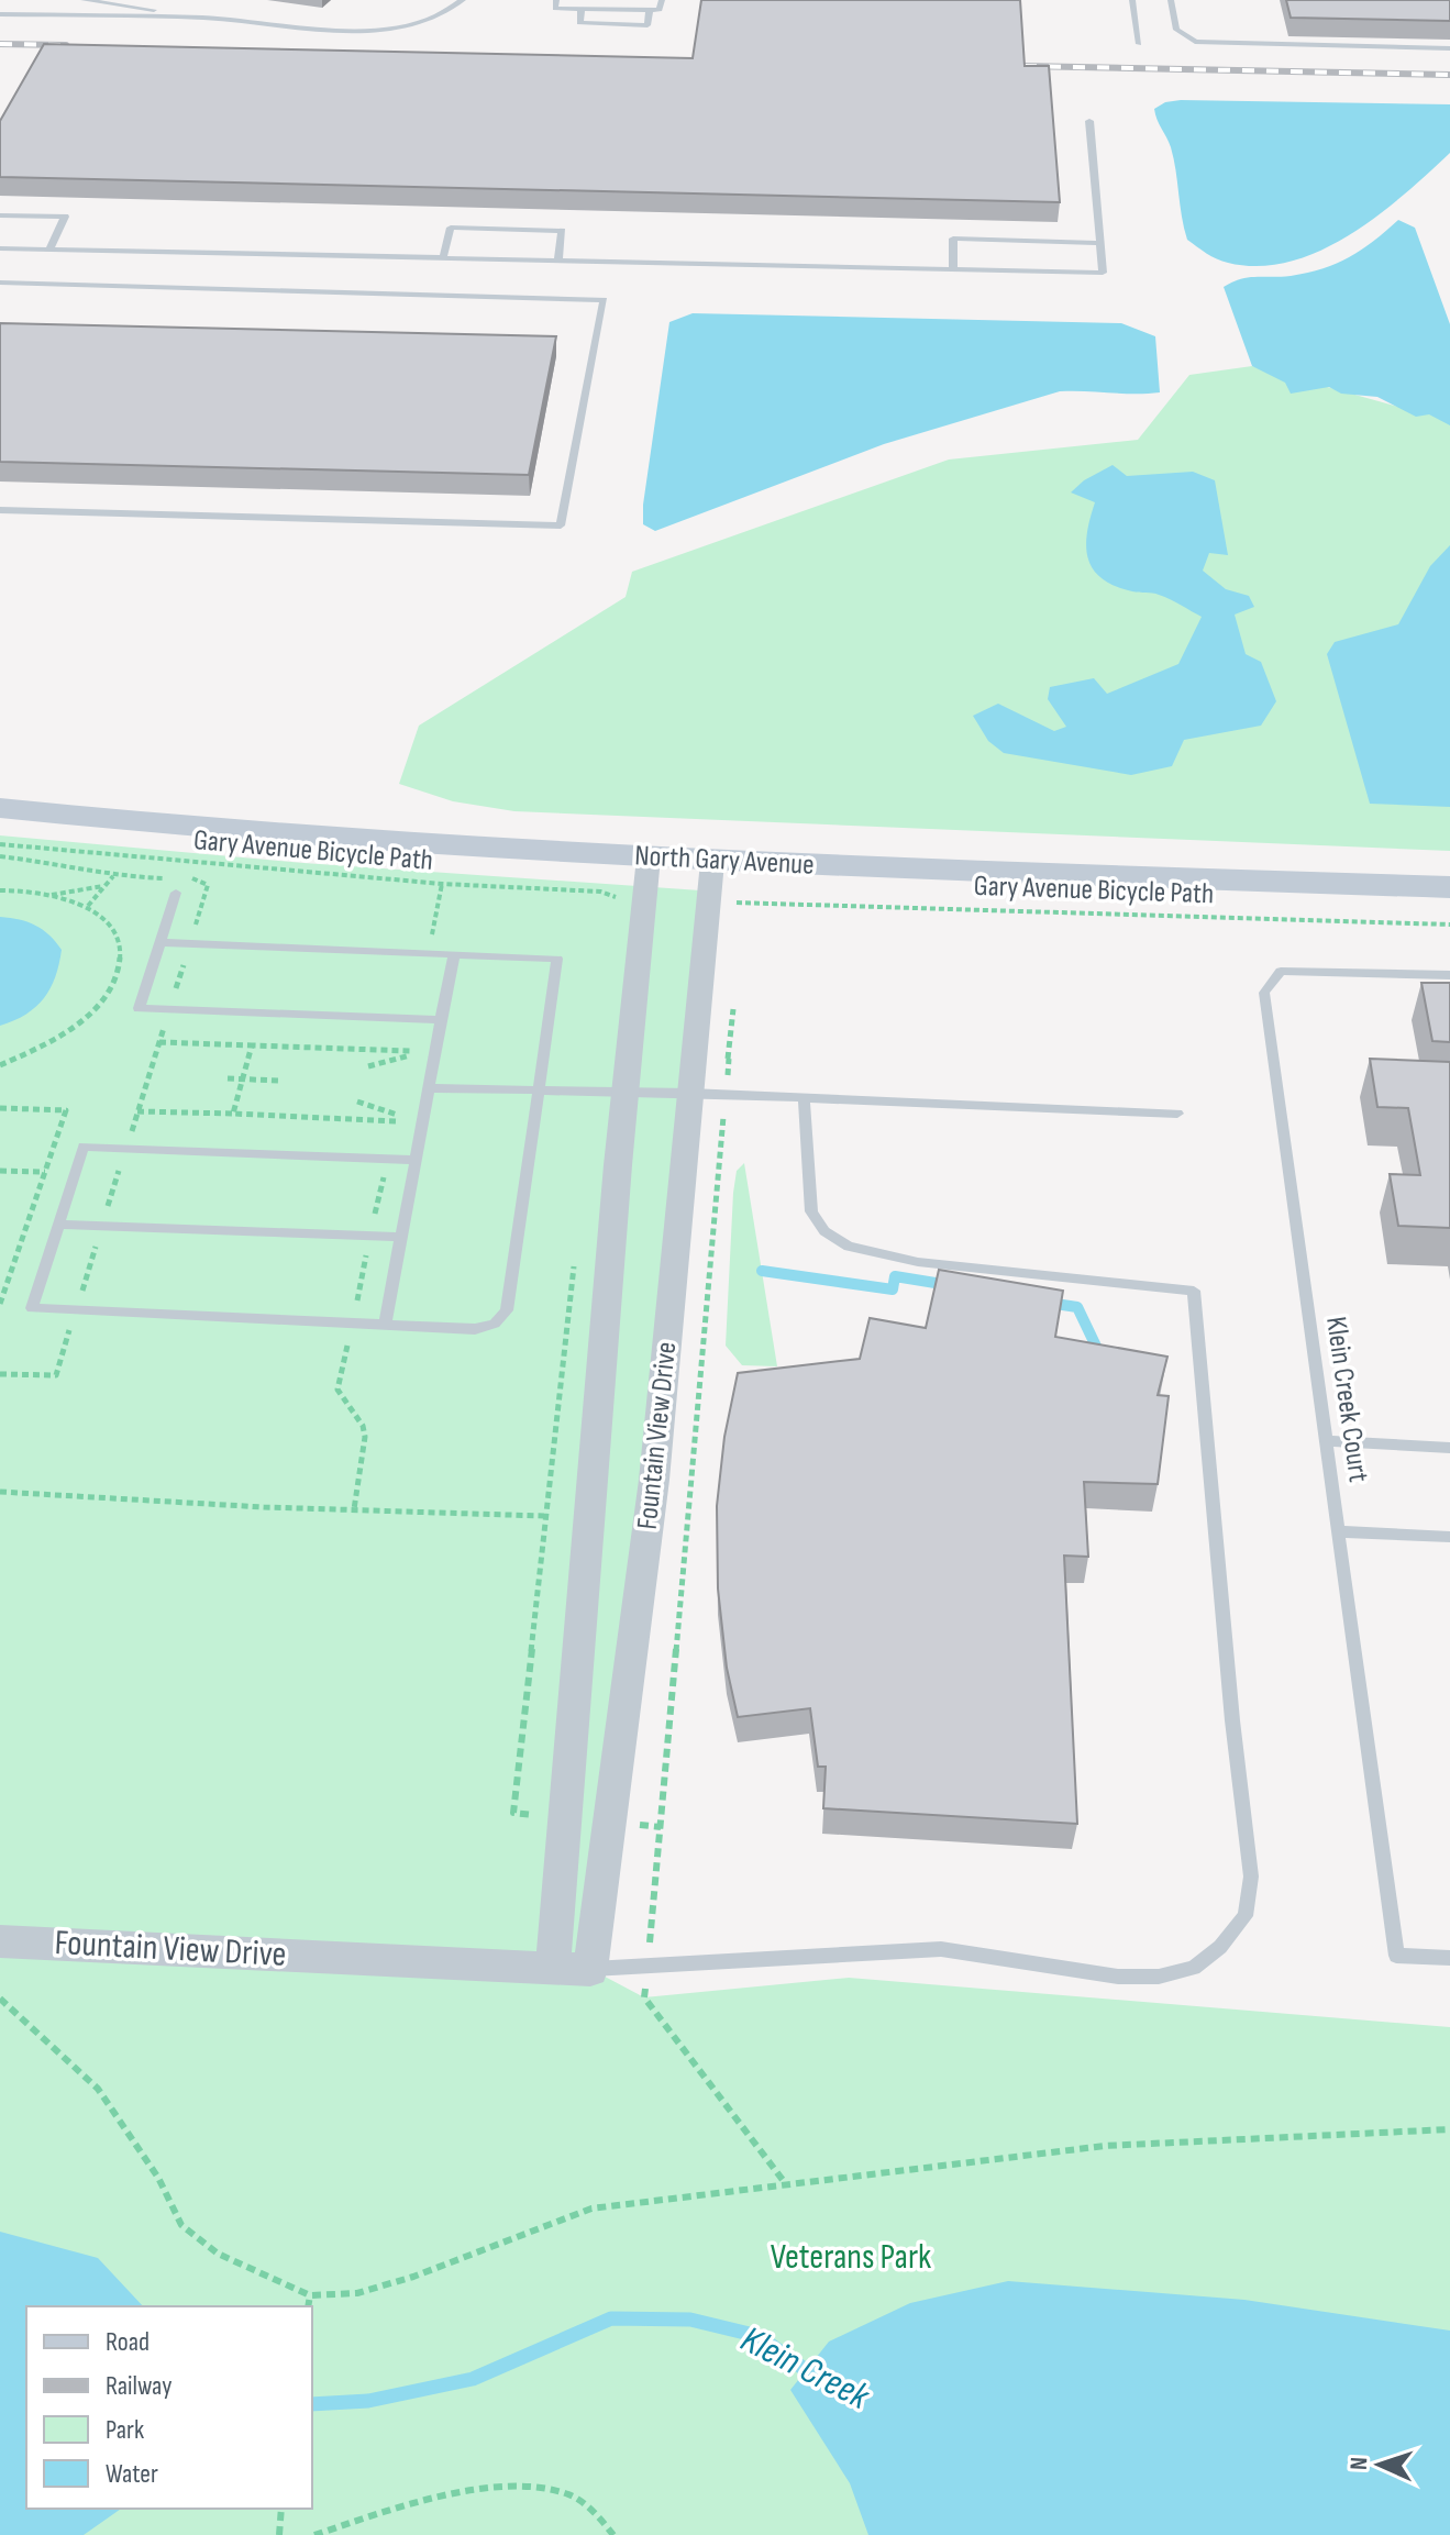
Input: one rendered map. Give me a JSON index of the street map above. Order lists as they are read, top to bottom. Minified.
{"streets":{"street":["North Gary Avenue","Fountain View Drive"],"lane":["Klein Creek Court"],"path":["Gary Avenue Bicycle Path"]},"crossings":[["North Gary Avenue","Fountain View Drive"]],"water":["Klein Creek"],"parks":["Veterans Park"],"legend":["Road","Railway","Park","Water"],"north":"left"}
